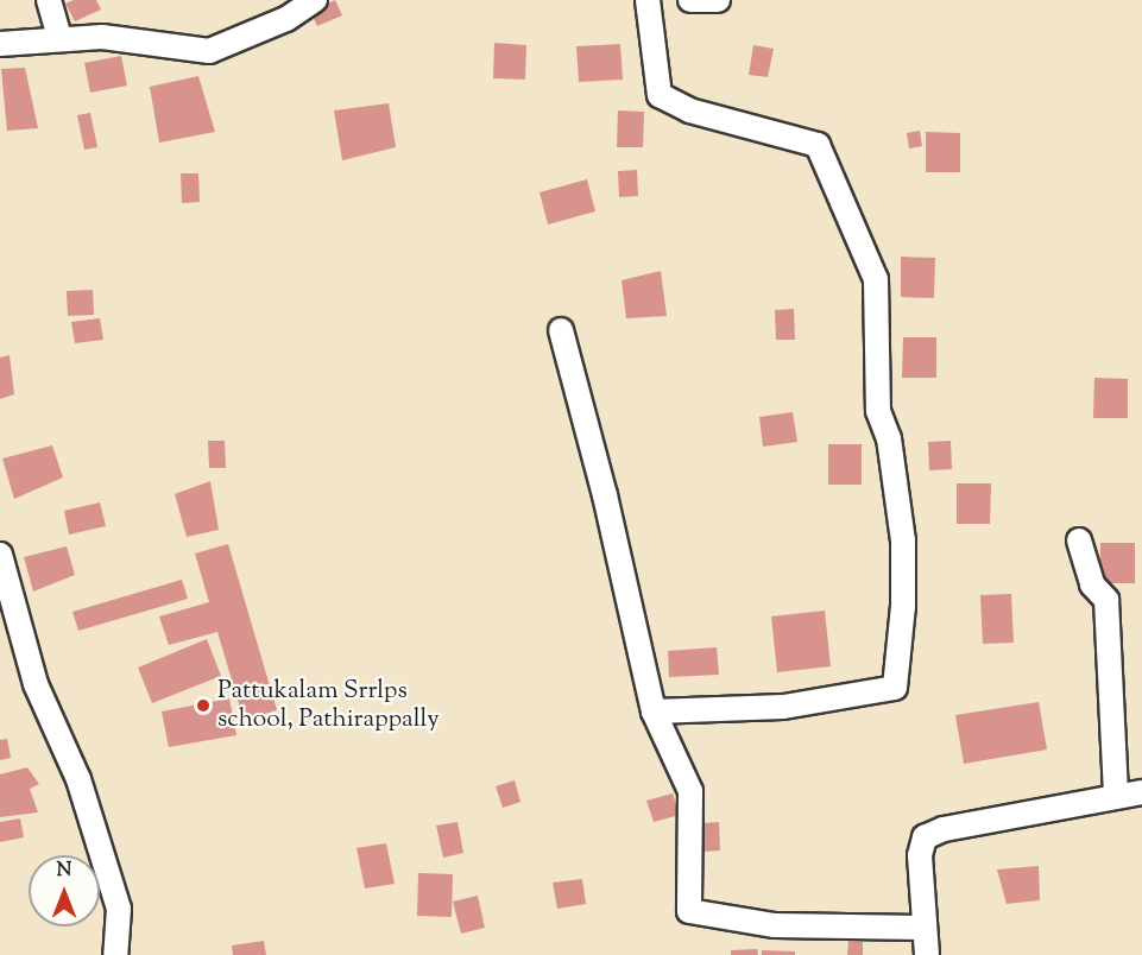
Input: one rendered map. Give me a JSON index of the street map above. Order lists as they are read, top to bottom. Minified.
{"places":["Pattukalam Srrlps school, Pathirappally"],"north":"top"}
